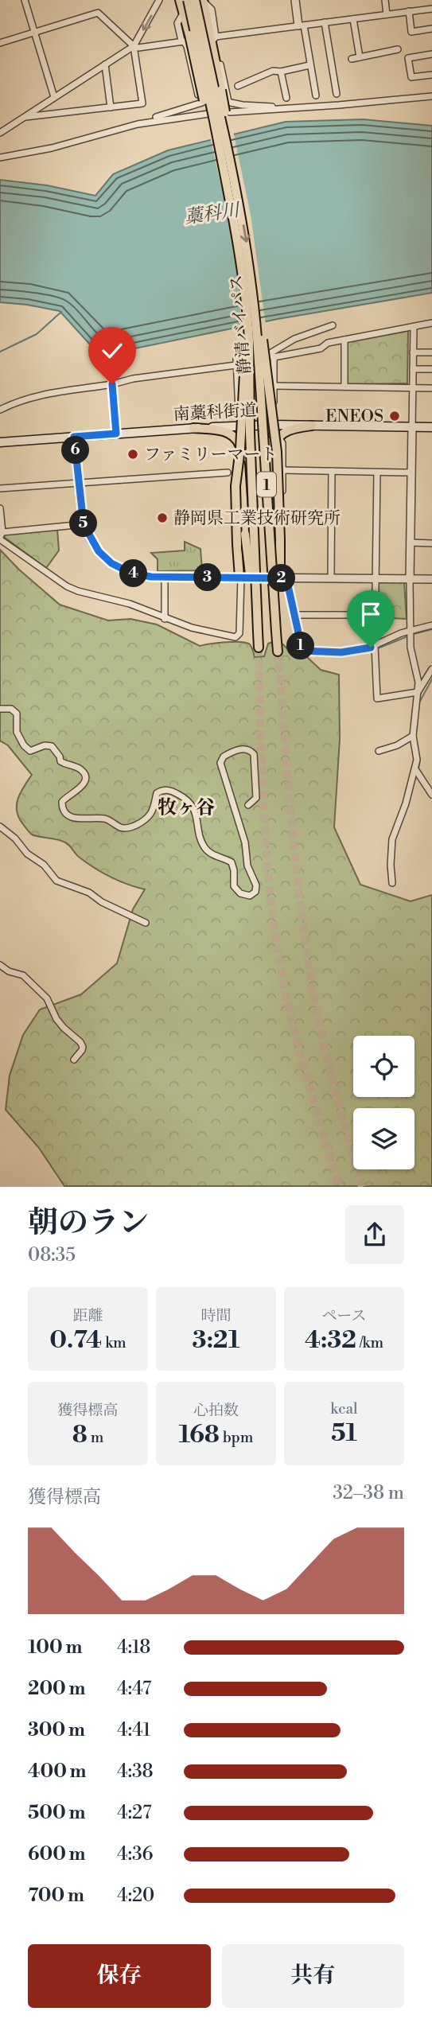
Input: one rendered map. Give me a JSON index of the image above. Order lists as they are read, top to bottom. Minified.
{"streets":{"highway":["静清バイパス","1"],"main road":["南藁科街道"]},"crossings":[["静清バイパス","1"],["南藁科街道","1"]],"districts":["牧ヶ谷"],"water":["藁科川"],"places":["ENEOS","ファミリーマート","静岡県工業技術研究所"],"page":{"pins":["6","5","4","3","2","1"],"heading":["朝のラン","08:35"],"stats":[["距離","0.74 km"],["時間","3:21"],["ペース","4:32 /km"],["獲得標高","8 m"],["心拍数","168 bpm"],["kcal","51"]],"chart":["獲得標高","32–38 m"],"list":[{"name":"100 m","note":"4:18"},{"name":"200 m","note":"4:47"},{"name":"300 m","note":"4:41"},{"name":"400 m","note":"4:38"},{"name":"500 m","note":"4:27"},{"name":"600 m","note":"4:36"},{"name":"700 m","note":"4:20"}],"buttons":["保存","共有"]}}
